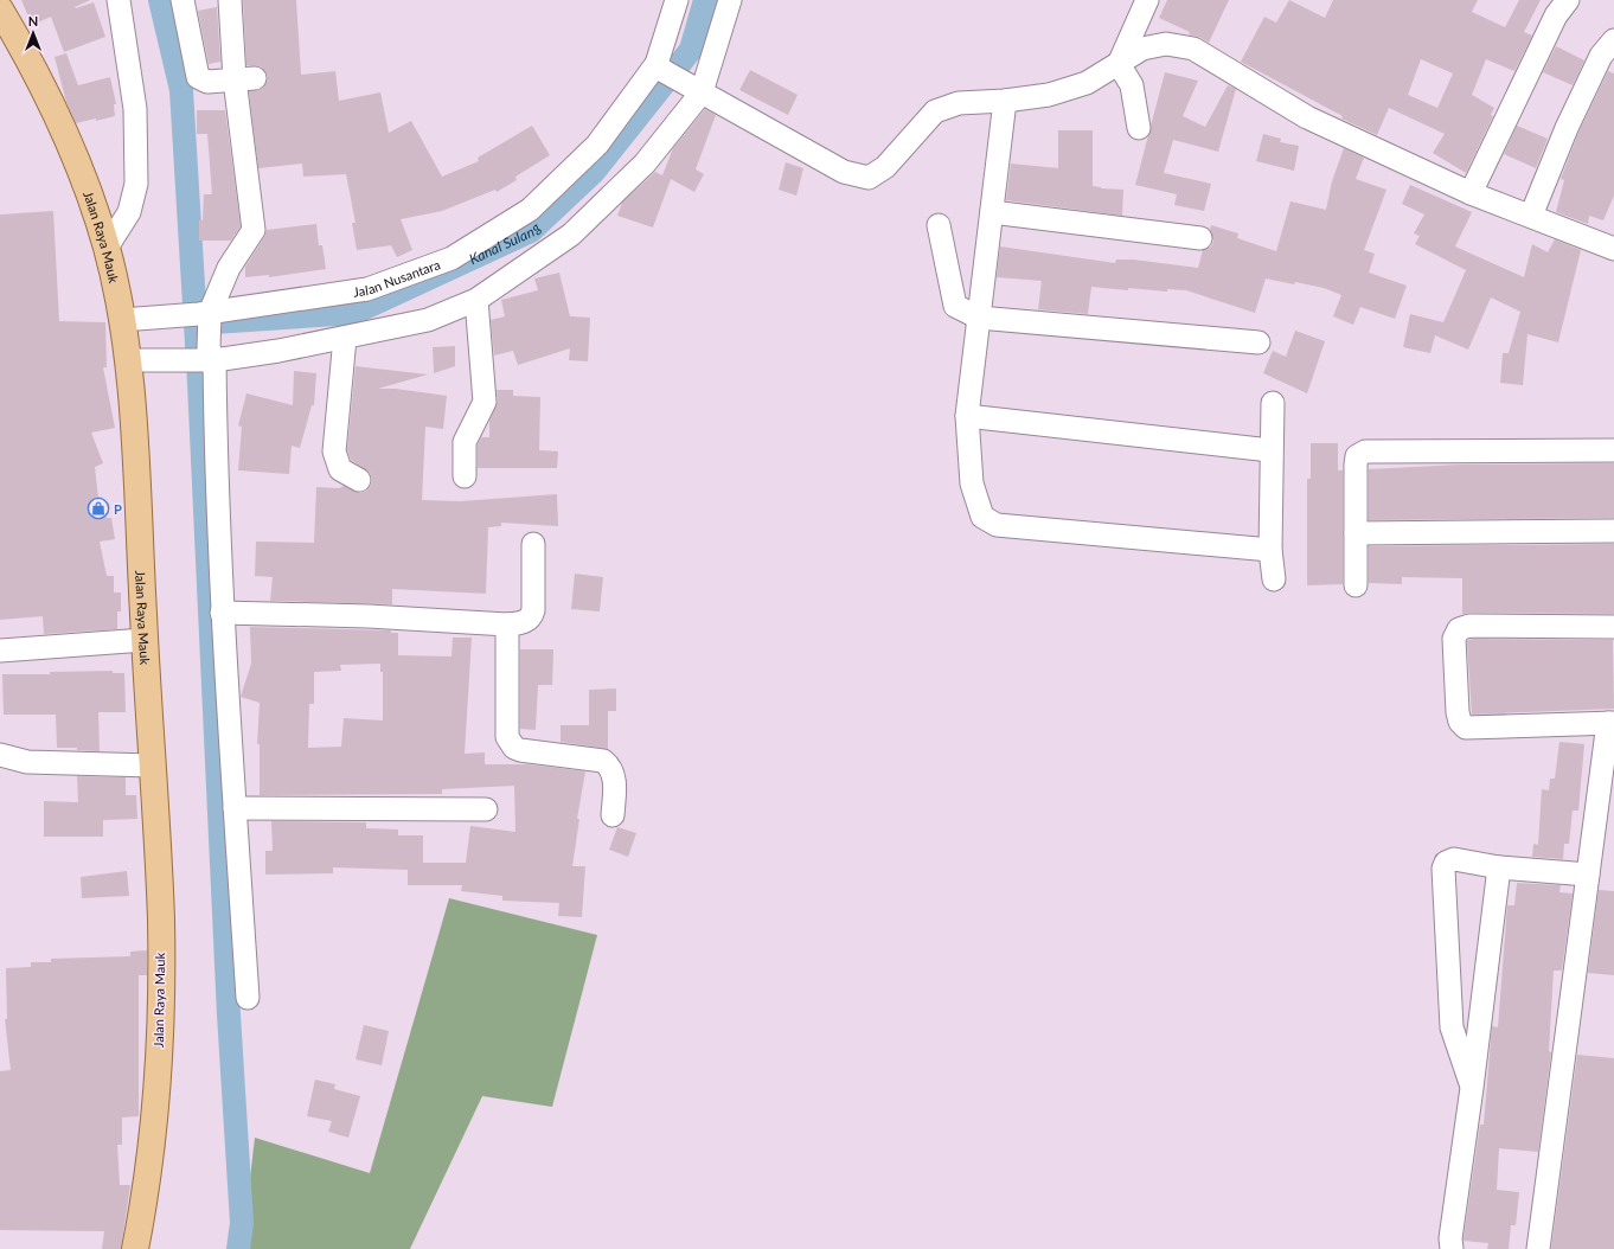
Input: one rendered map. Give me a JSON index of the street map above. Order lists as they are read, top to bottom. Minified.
{"streets":{"main road":["Jalan Raya Mauk"],"street":["Jalan Nusantara"]},"crossings":[["Jalan Raya Mauk","Jalan Nusantara"]],"water":["Kanal Sulang"],"places":{"shop":["P"]},"north":"top"}
